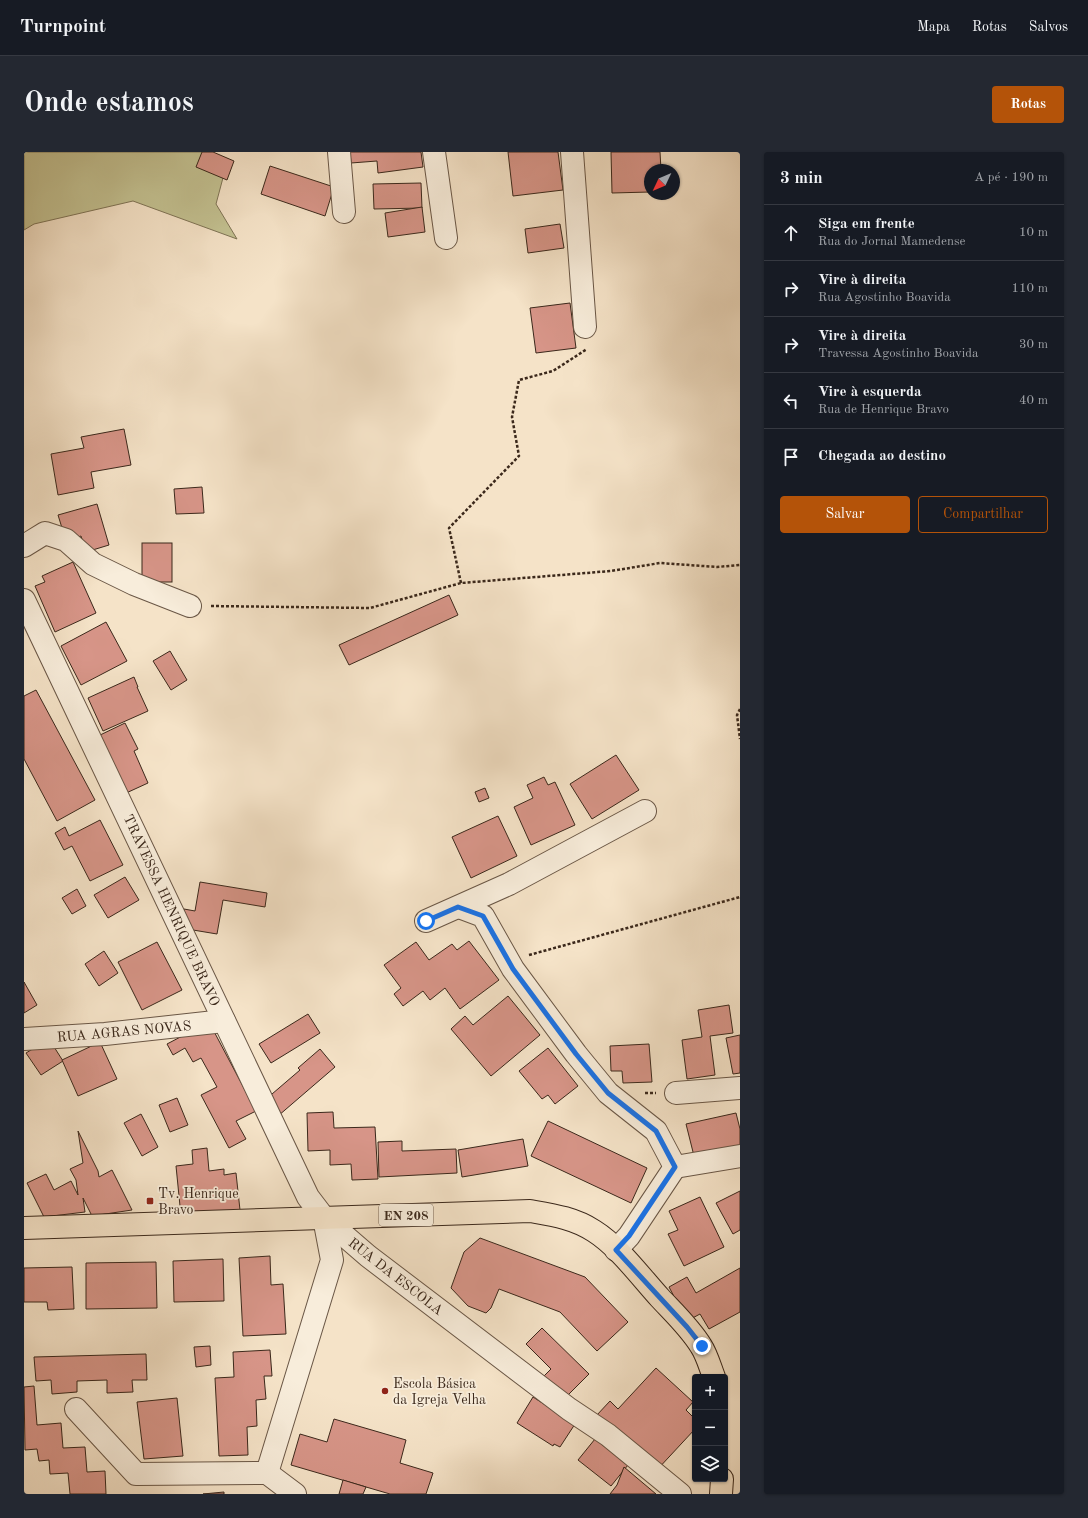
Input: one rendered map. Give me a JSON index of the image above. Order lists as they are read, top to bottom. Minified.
{"streets":{"main road":["EN 208"],"street":["TRAVESSA HENRIQUE BRAVO","RUA AGRAS NOVAS","RUA DA ESCOLA"]},"crossings":[["TRAVESSA HENRIQUE BRAVO","RUA AGRAS NOVAS"],["TRAVESSA HENRIQUE BRAVO","EN 208"],["TRAVESSA HENRIQUE BRAVO","RUA DA ESCOLA"],["EN 208","RUA DA ESCOLA"]],"places":{"transit":["Tv. Henrique Bravo"],"other":["Escola Básica da Igreja Velha"]},"north":"bottom left","page":{"header":"Turnpoint","nav":["Mapa","Rotas","Salvos"],"buttons":["Rotas",["Salvar","Compartilhar"]],"title":"Onde estamos","heading":["3 min","A pé · 190 m"],"list":[["Siga em frente","Rua do Jornal Mamedense","10 m"],["Vire à direita","Rua Agostinho Boavida","110 m"],["Vire à direita","Travessa Agostinho Boavida","30 m"],["Vire à esquerda","Rua de Henrique Bravo","40 m"],"Chegada ao destino"],"map_buttons":["+","−"]}}
